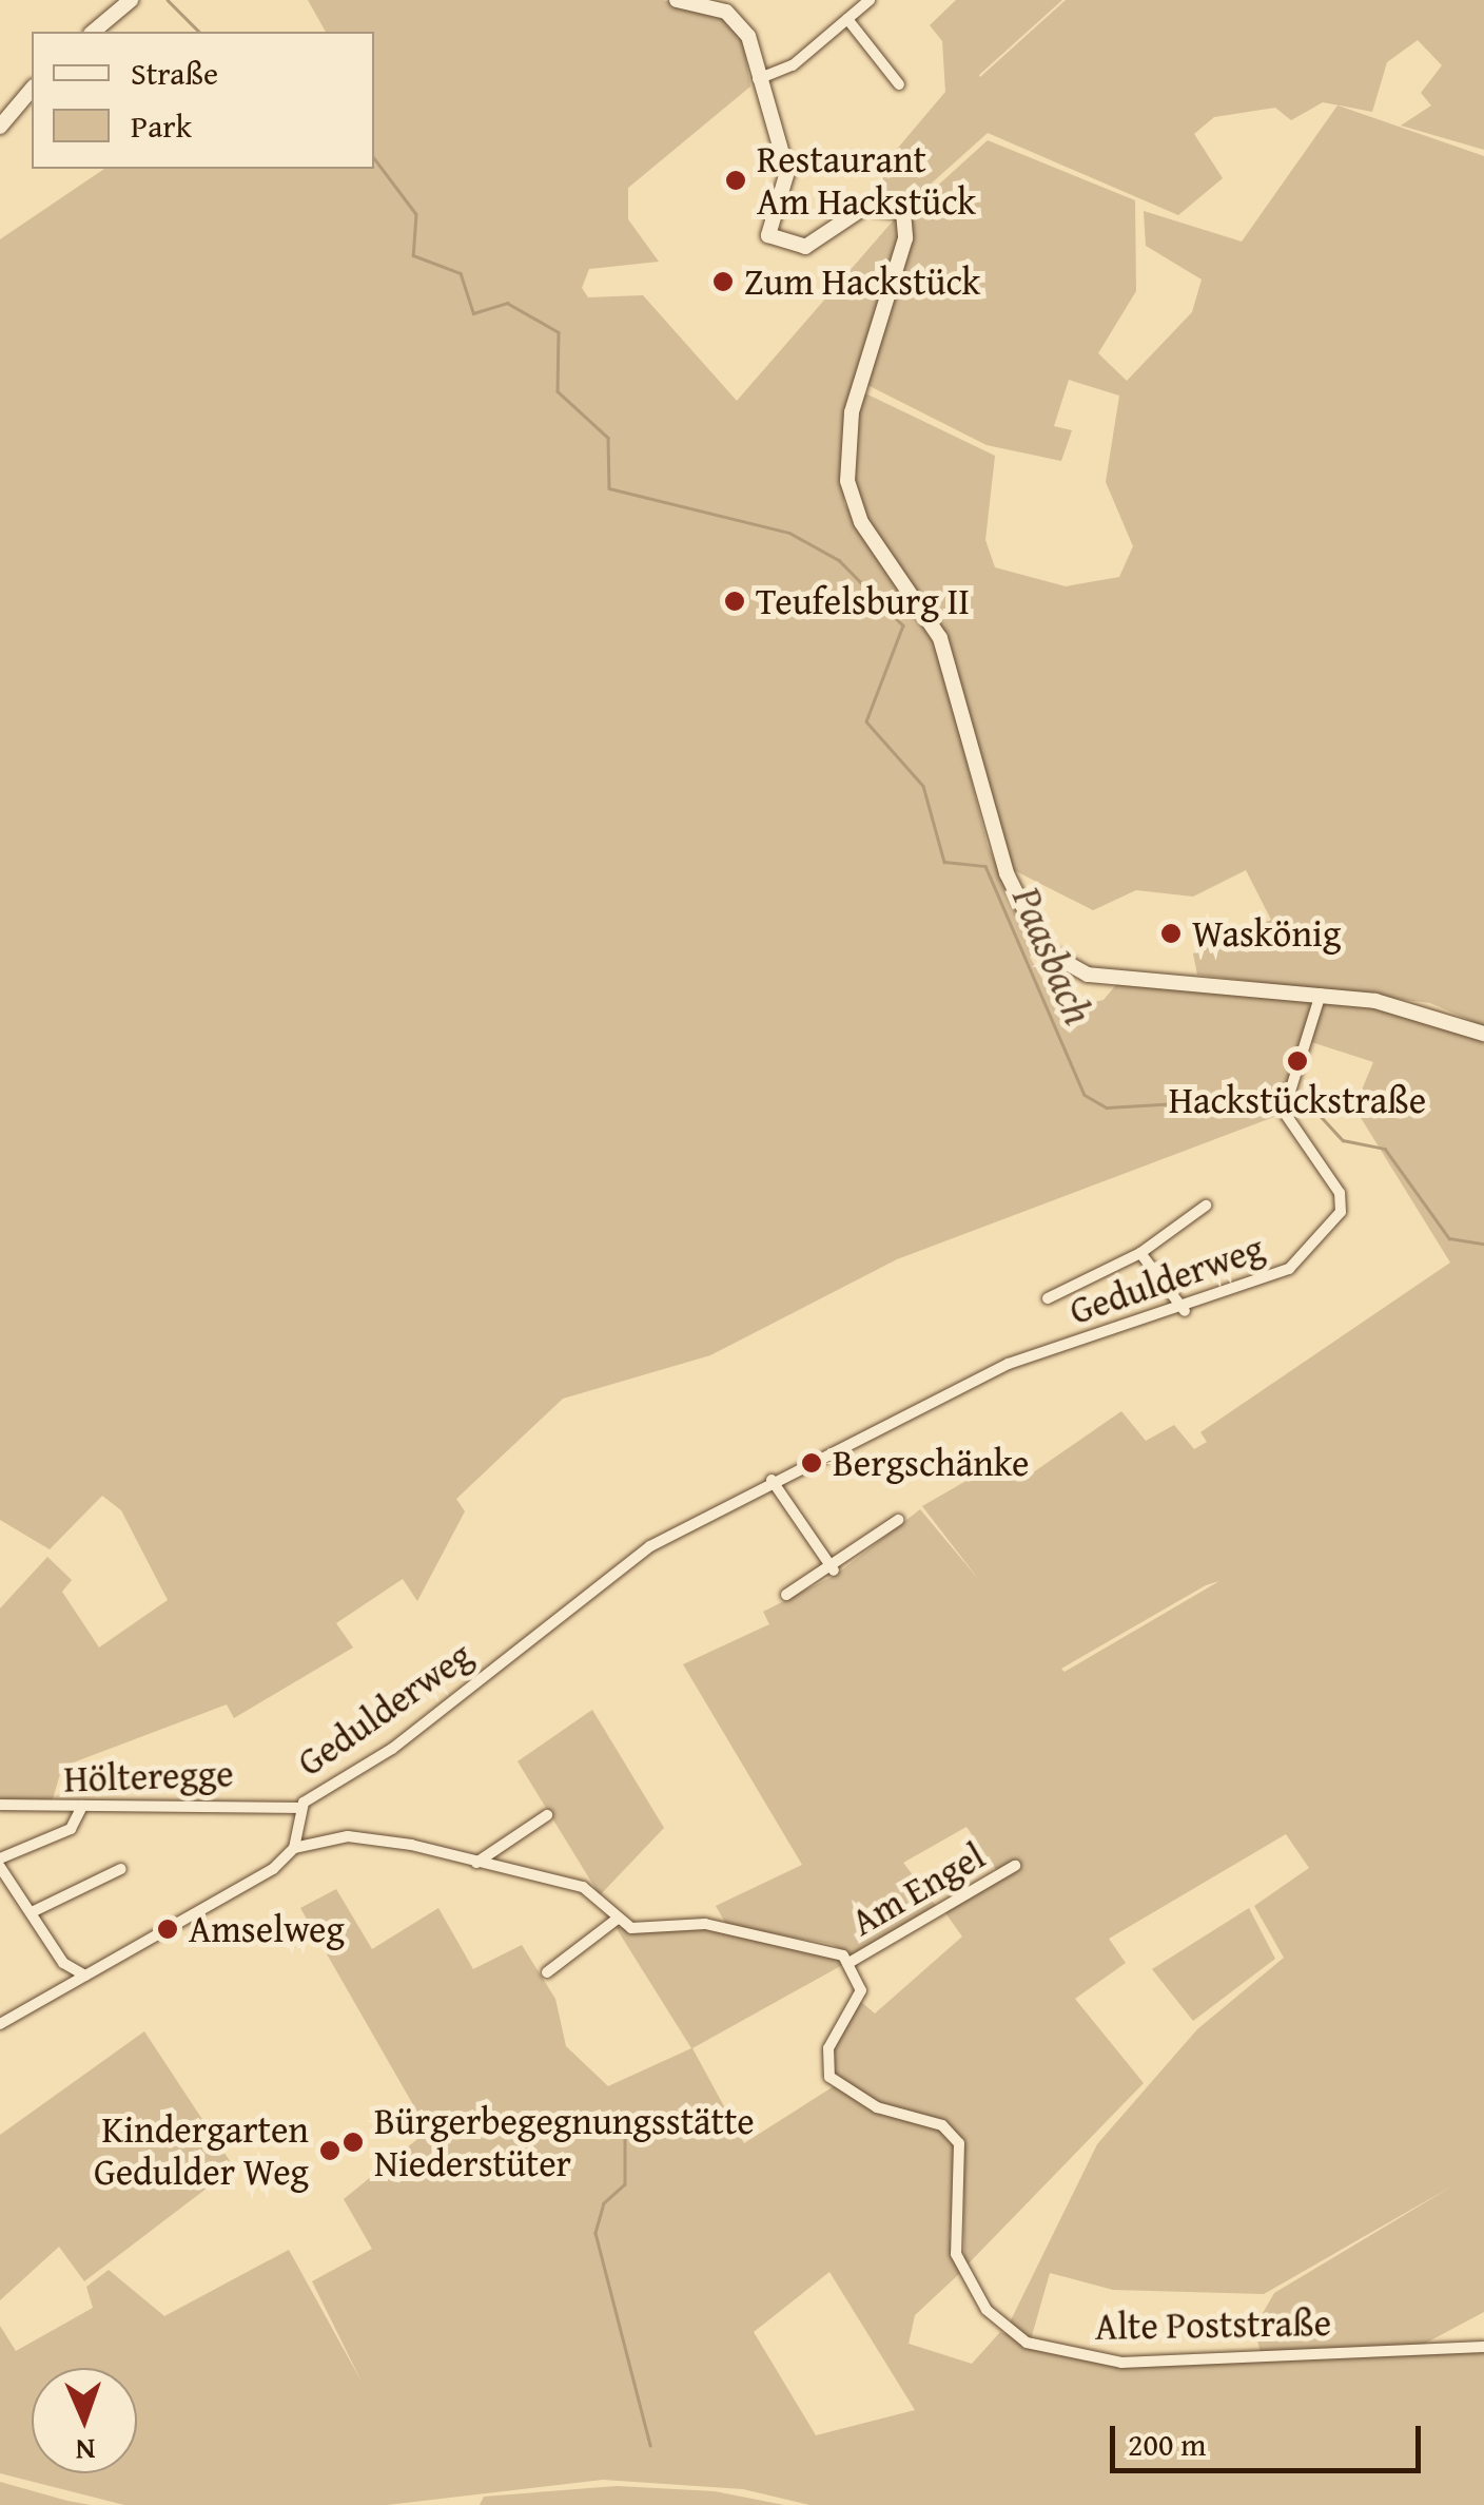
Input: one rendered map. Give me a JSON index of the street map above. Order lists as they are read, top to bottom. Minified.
{"streets":{"street":["Gedulderweg","Hölteregge","Am Engel","Alte Poststraße"]},"crossings":[["Gedulderweg","Hölteregge"],["Am Engel","Alte Poststraße"]],"water":["Paasbach"],"places":["Restaurant Am Hackstück","Zum Hackstück","Teufelsburg II","Waskönig","Hackstückstraße","Bergschänke","Amselweg","Bürgerbegegnungsstätte Niederstüter","Kindergarten Gedulder Weg"],"legend":["Straße","Park"],"scale_bar":"200 m","north":"bottom"}
